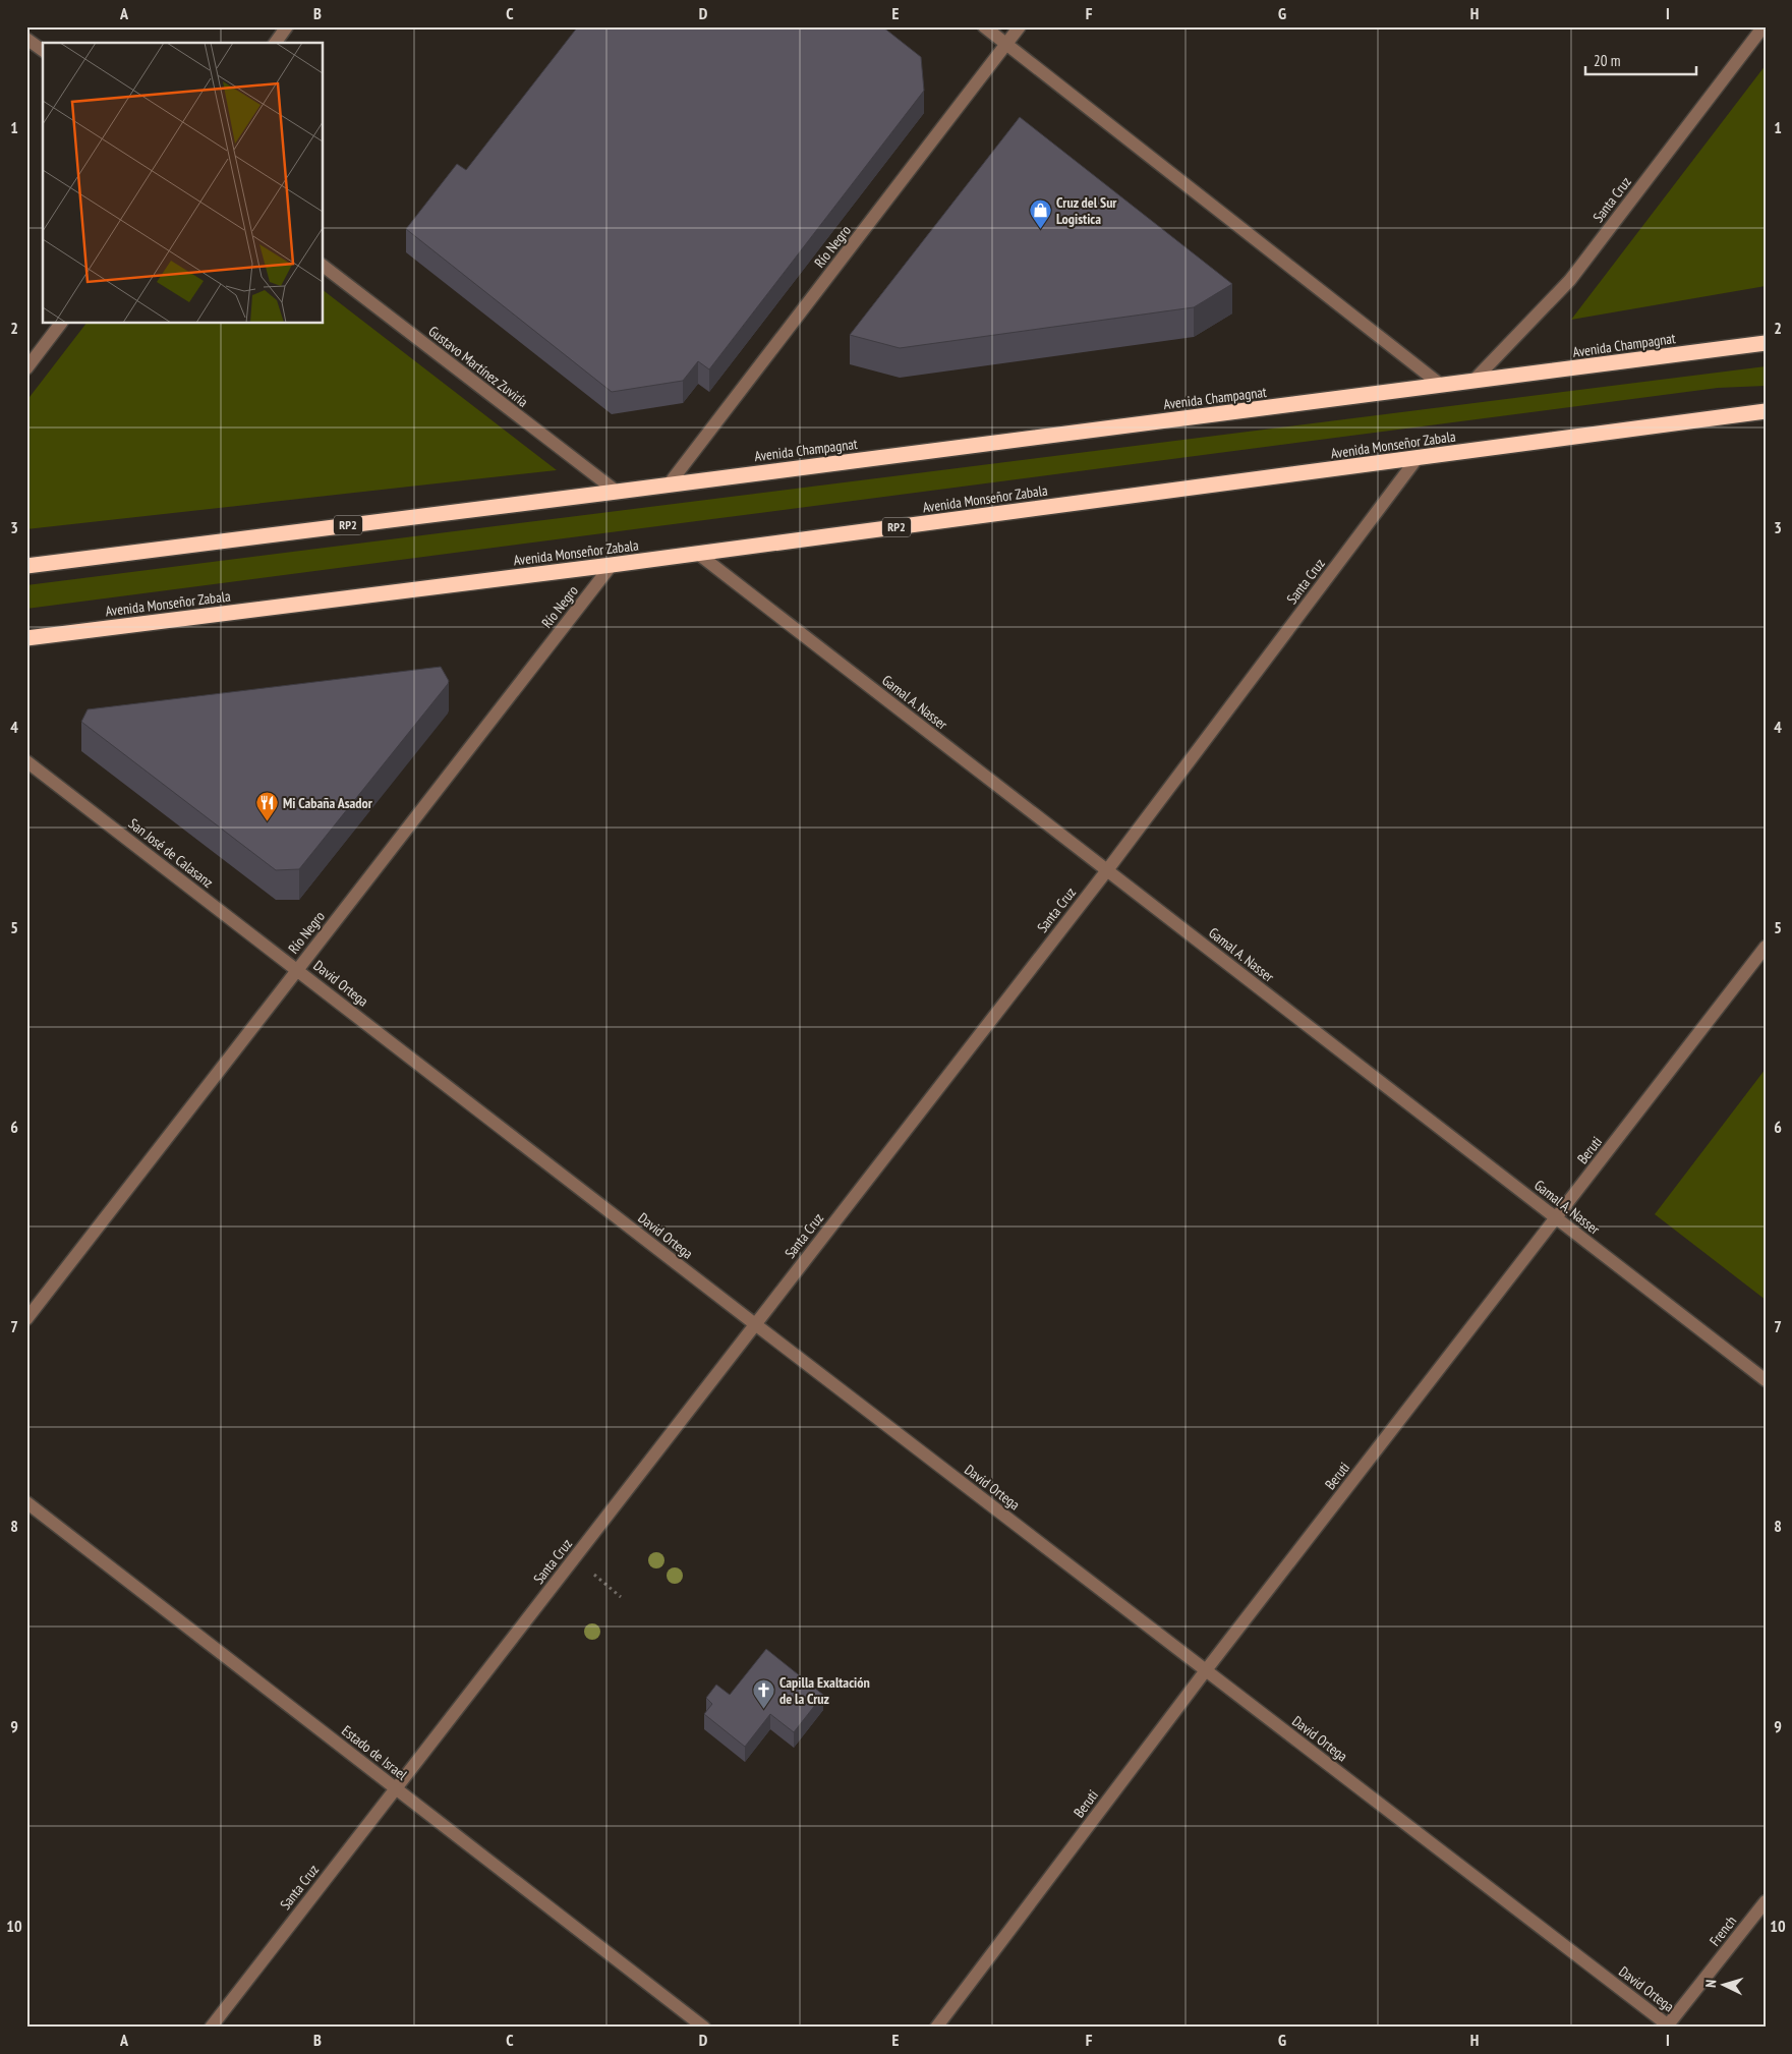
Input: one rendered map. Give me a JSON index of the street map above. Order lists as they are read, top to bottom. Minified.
{"streets":{"highway":["Avenida Champagnat","Avenida Monseñor Zabala","RP2"],"street":["Santa Cruz","Río Negro","Gustavo Martínez Zuviría","Gamal A. Nasser","San José de Calasanz","David Ortega","Beruti","Estado de Israel","French"]},"crossings":[["Santa Cruz","Avenida Champagnat"],["Santa Cruz","Avenida Monseñor Zabala"],["Santa Cruz","Gamal A. Nasser"],["Santa Cruz","David Ortega"],["Santa Cruz","Estado de Israel"],["Río Negro","Avenida Champagnat"],["Río Negro","Avenida Monseñor Zabala"],["Río Negro","RP2"],["Río Negro","San José de Calasanz"],["Río Negro","David Ortega"],["Avenida Champagnat","RP2"],["Gustavo Martínez Zuviría","RP2"],["Avenida Monseñor Zabala","Gamal A. Nasser"],["Gamal A. Nasser","Beruti"],["San José de Calasanz","David Ortega"],["David Ortega","Beruti"],["David Ortega","French"]],"places":{"shop":["Cruz del Sur Logistica"],"restaurant":["Mi Cabaña Asador"],"church":["Capilla Exaltación de la Cruz"]},"scale_bar":"20 m","north":"left","grid":{"columns":["A","B","C","D","E","F","G","H","I"],"rows":["1","2","3","4","5","6","7","8","9","10"]}}
